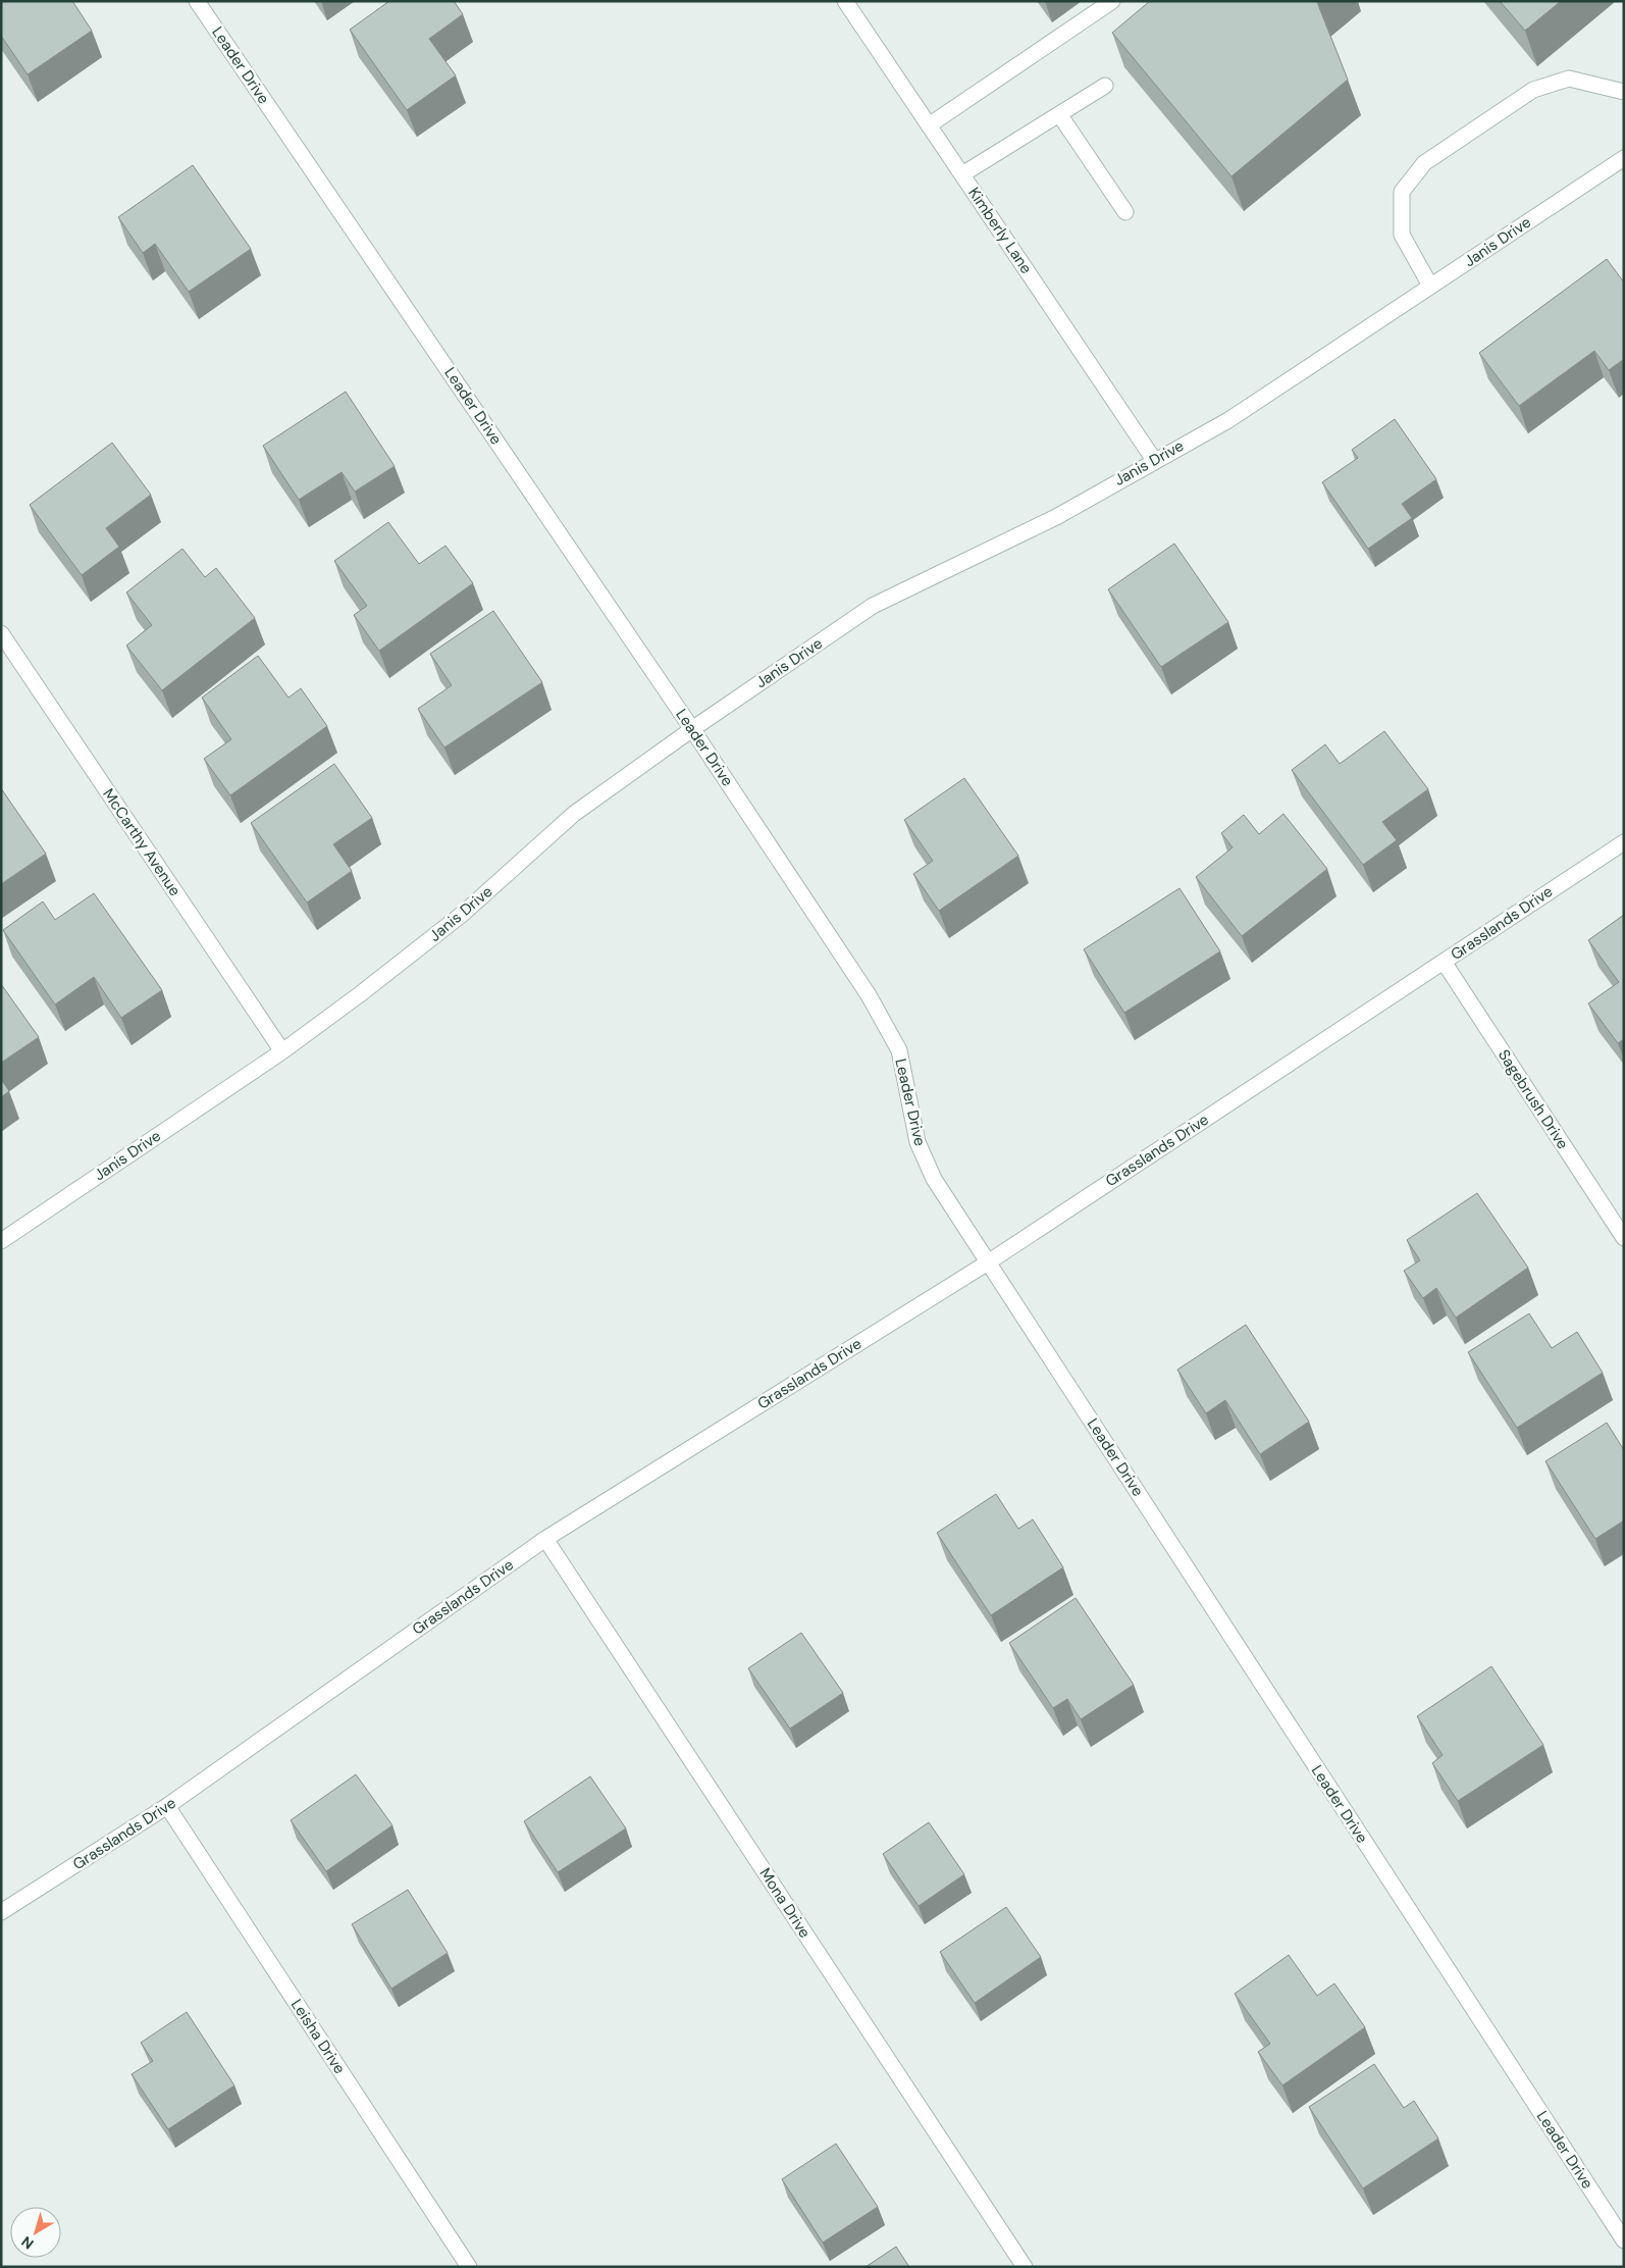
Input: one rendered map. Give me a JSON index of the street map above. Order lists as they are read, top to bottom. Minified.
{"streets":{"street":["Leader Drive","Kimberly Lane","Janis Drive","McCarthy Avenue","Grasslands Drive","Sagebrush Drive","Mona Drive","Leisha Drive"]},"crossings":[["Leader Drive","Janis Drive"],["Leader Drive","Grasslands Drive"],["Kimberly Lane","Janis Drive"],["Janis Drive","McCarthy Avenue"],["Grasslands Drive","Sagebrush Drive"],["Grasslands Drive","Mona Drive"],["Grasslands Drive","Leisha Drive"]],"north":"bottom left"}
